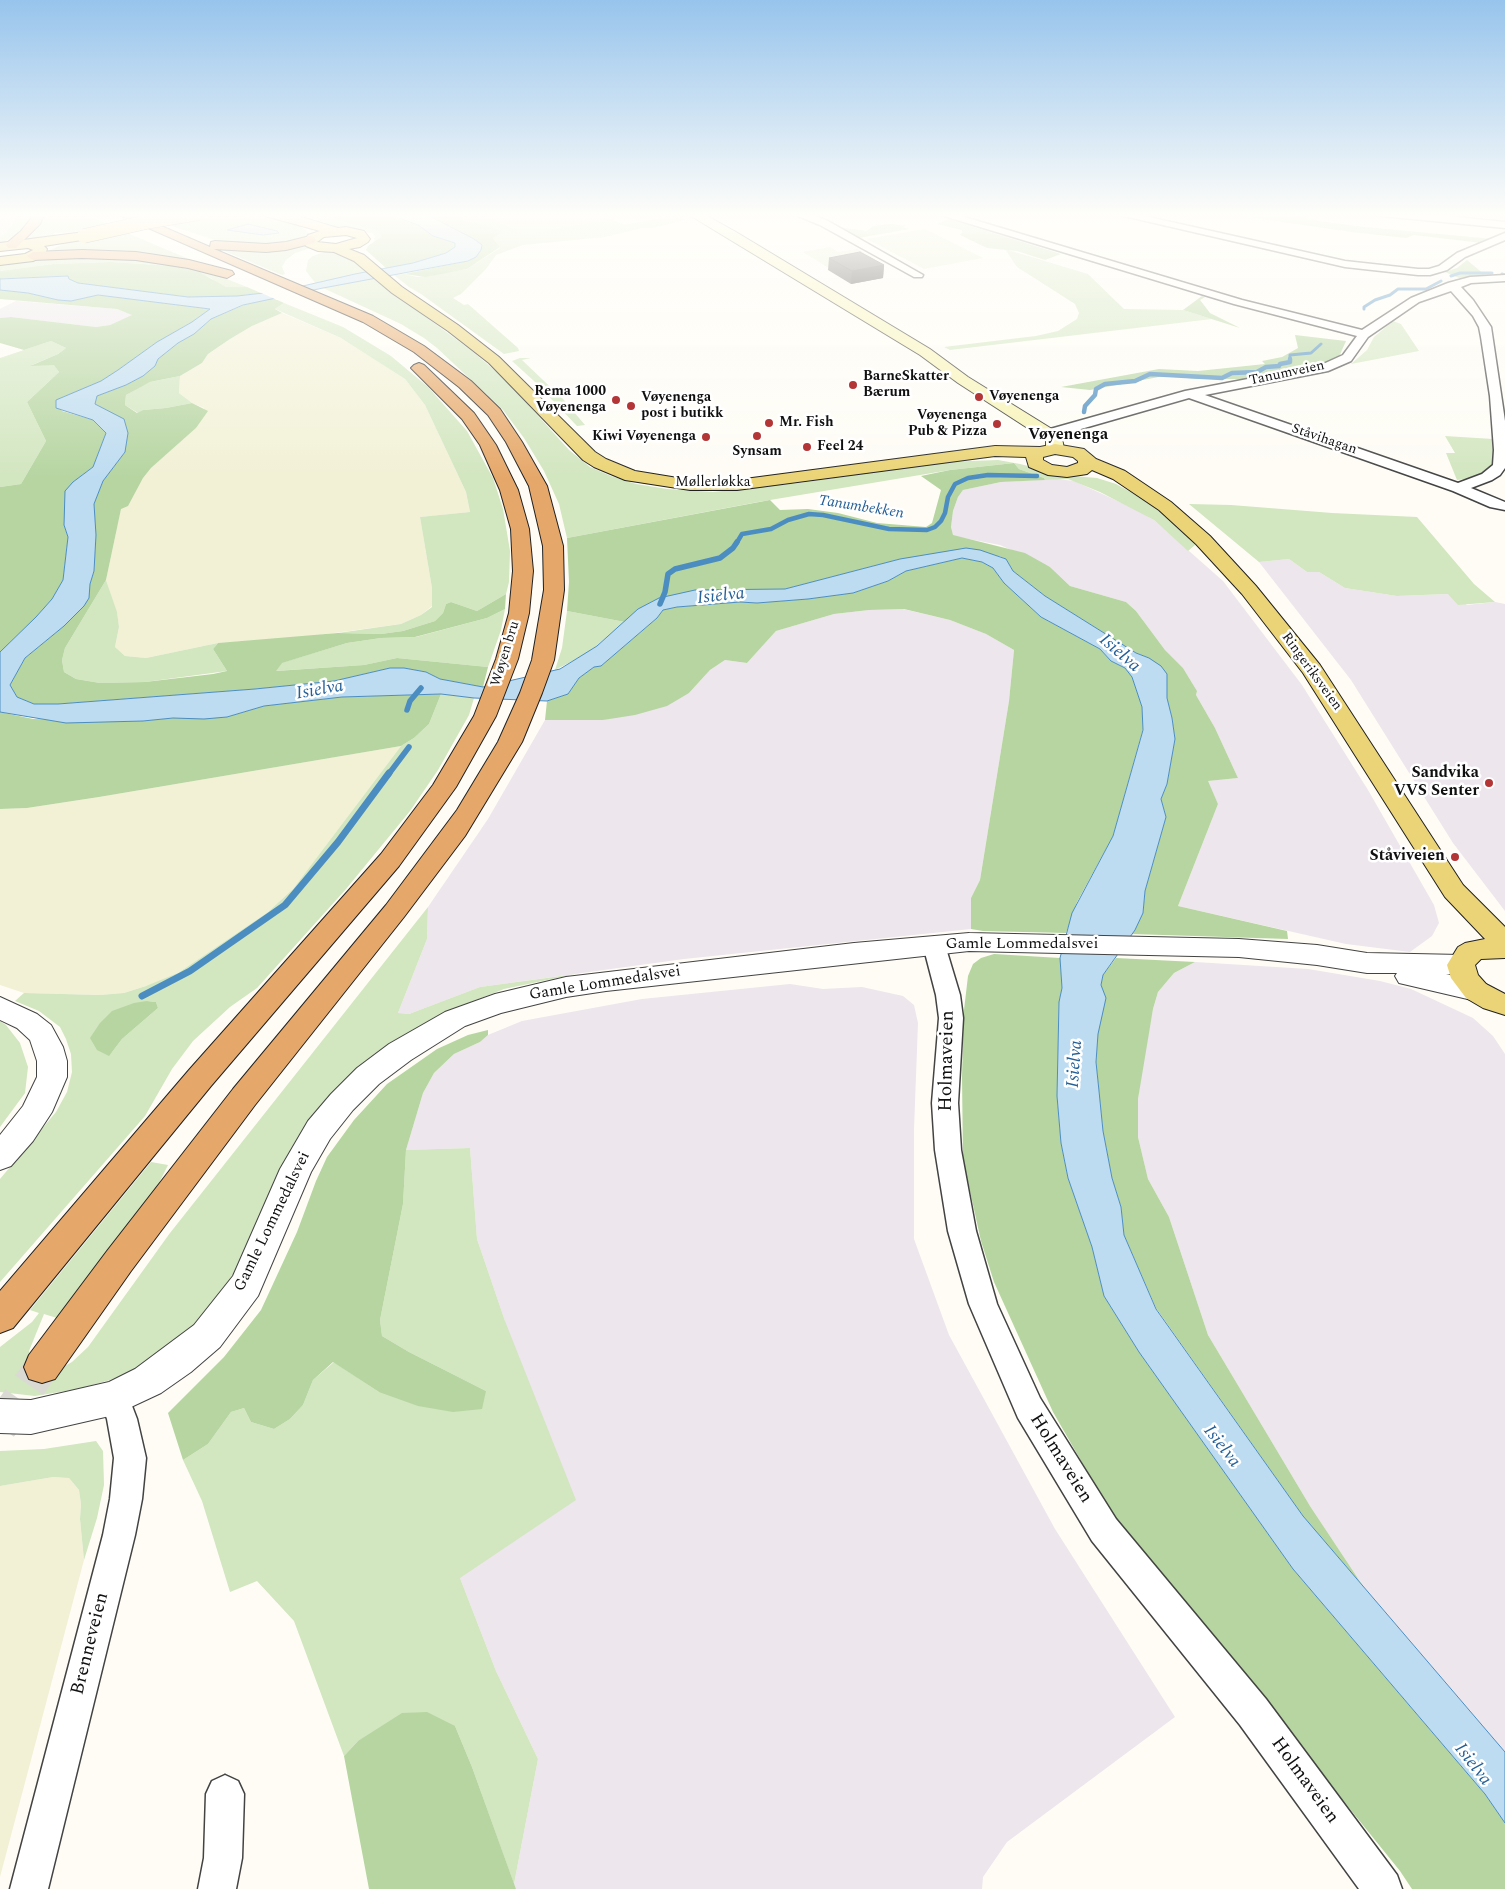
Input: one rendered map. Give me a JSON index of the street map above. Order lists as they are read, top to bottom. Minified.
{"streets":{"highway":["Wøyen bru"],"main road":["Møllerløkka","Ringeriksveien"],"street":["Tanumveien","Ståvihagan","Gamle Lommedalsvei","Holmaveien","Brenneveien"]},"crossings":[["Tanumveien","Ståvihagan"],["Tanumveien","Møllerløkka"],["Ringeriksveien","Gamle Lommedalsvei"],["Gamle Lommedalsvei","Holmaveien"],["Gamle Lommedalsvei","Brenneveien"]],"districts":["Vøyenenga"],"water":["Tanumbekken","Isielva"],"places":["BarneSkatter Bærum","Vøyenenga","Rema 1000 Vøyenenga","Vøyenenga post i butikk","Mr. Fish","Vøyenenga Pub & Pizza","Synsam","Kiwi Vøyenenga","Feel 24","Sandvika VVS Senter","Ståviveien"]}
